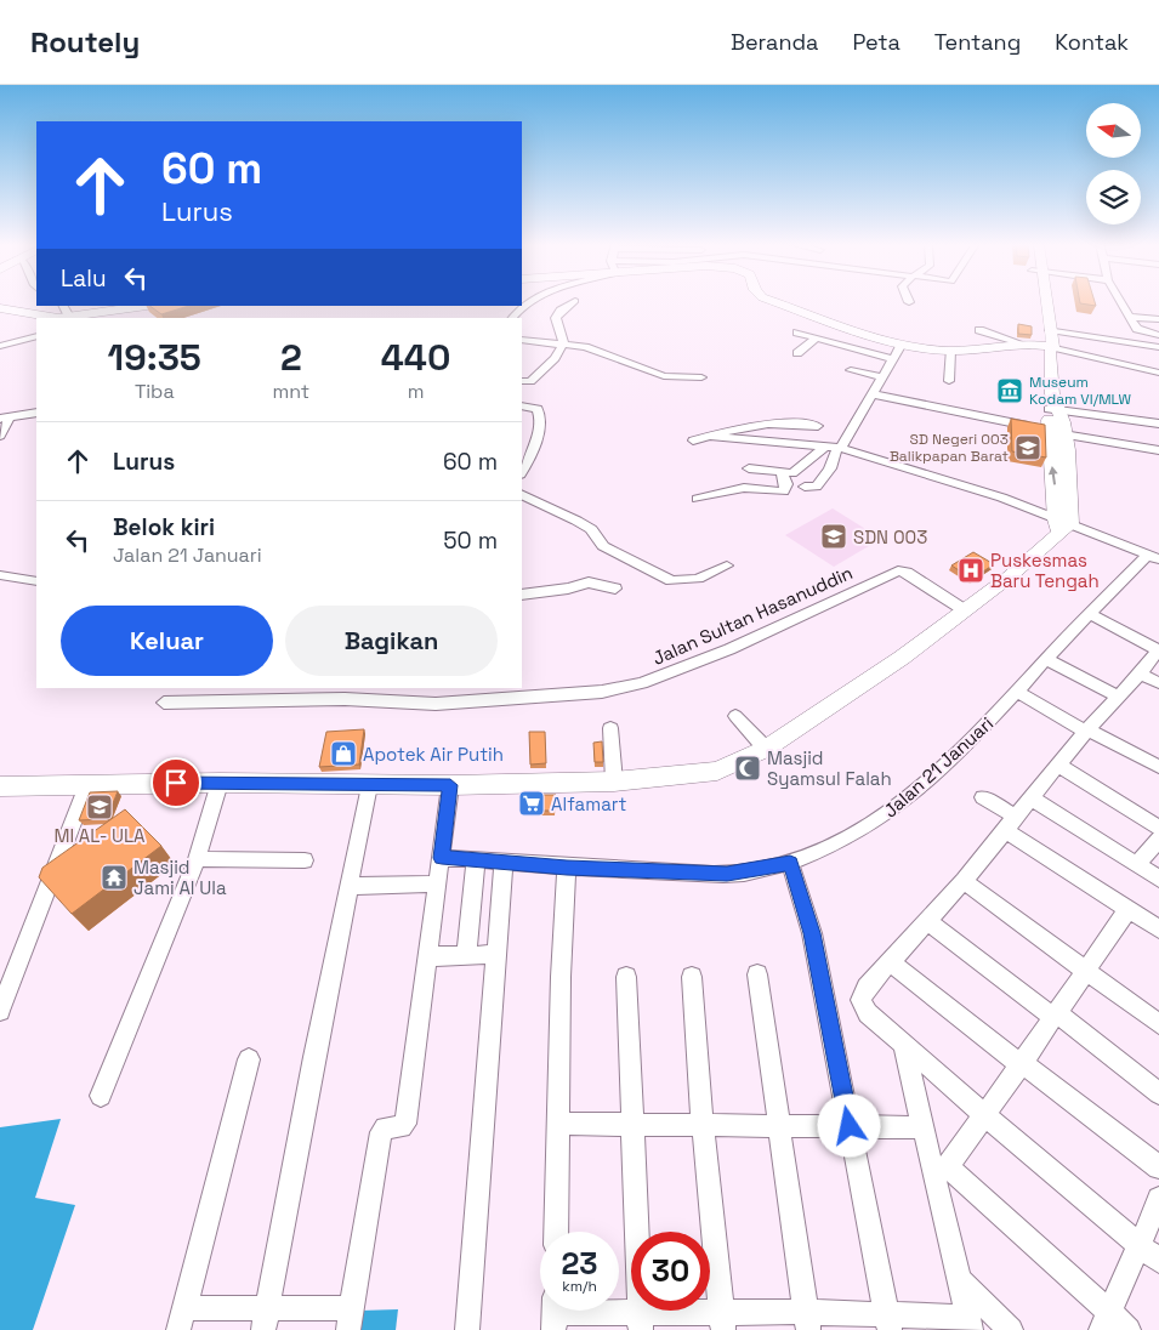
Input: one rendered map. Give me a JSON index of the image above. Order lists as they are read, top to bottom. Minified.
{"streets":{"street":["Jalan Sultan Hasanuddin","Jalan 21 Januari"]},"places":{"museum":["Museum Kodam VI/MLW"],"school or university":["SD Negeri 003 Balikpapan Barat","SDN 003","MI AL- ULA"],"hospital":["Puskesmas Baru Tengah"],"shop":["Apotek Air Putih"],"mosque":["Masjid Syamsul Falah"],"supermarket":["Alfamart"],"temple":["Masjid Jami Al Ula"]},"north":"left","page":{"header":"Routely","nav":["Beranda","Peta","Tentang","Kontak"],"turn":["60 m","Lurus"],"then":"Lalu","eta":["19:35","Tiba","2","mnt","440","m"],"list":[{"name":"Lurus","value":"60 m"},{"name":"Belok kiri","note":"Jalan 21 Januari","value":"50 m"}],"buttons":["Keluar","Bagikan"],"speed":"23 km/h","limit":"30"}}
